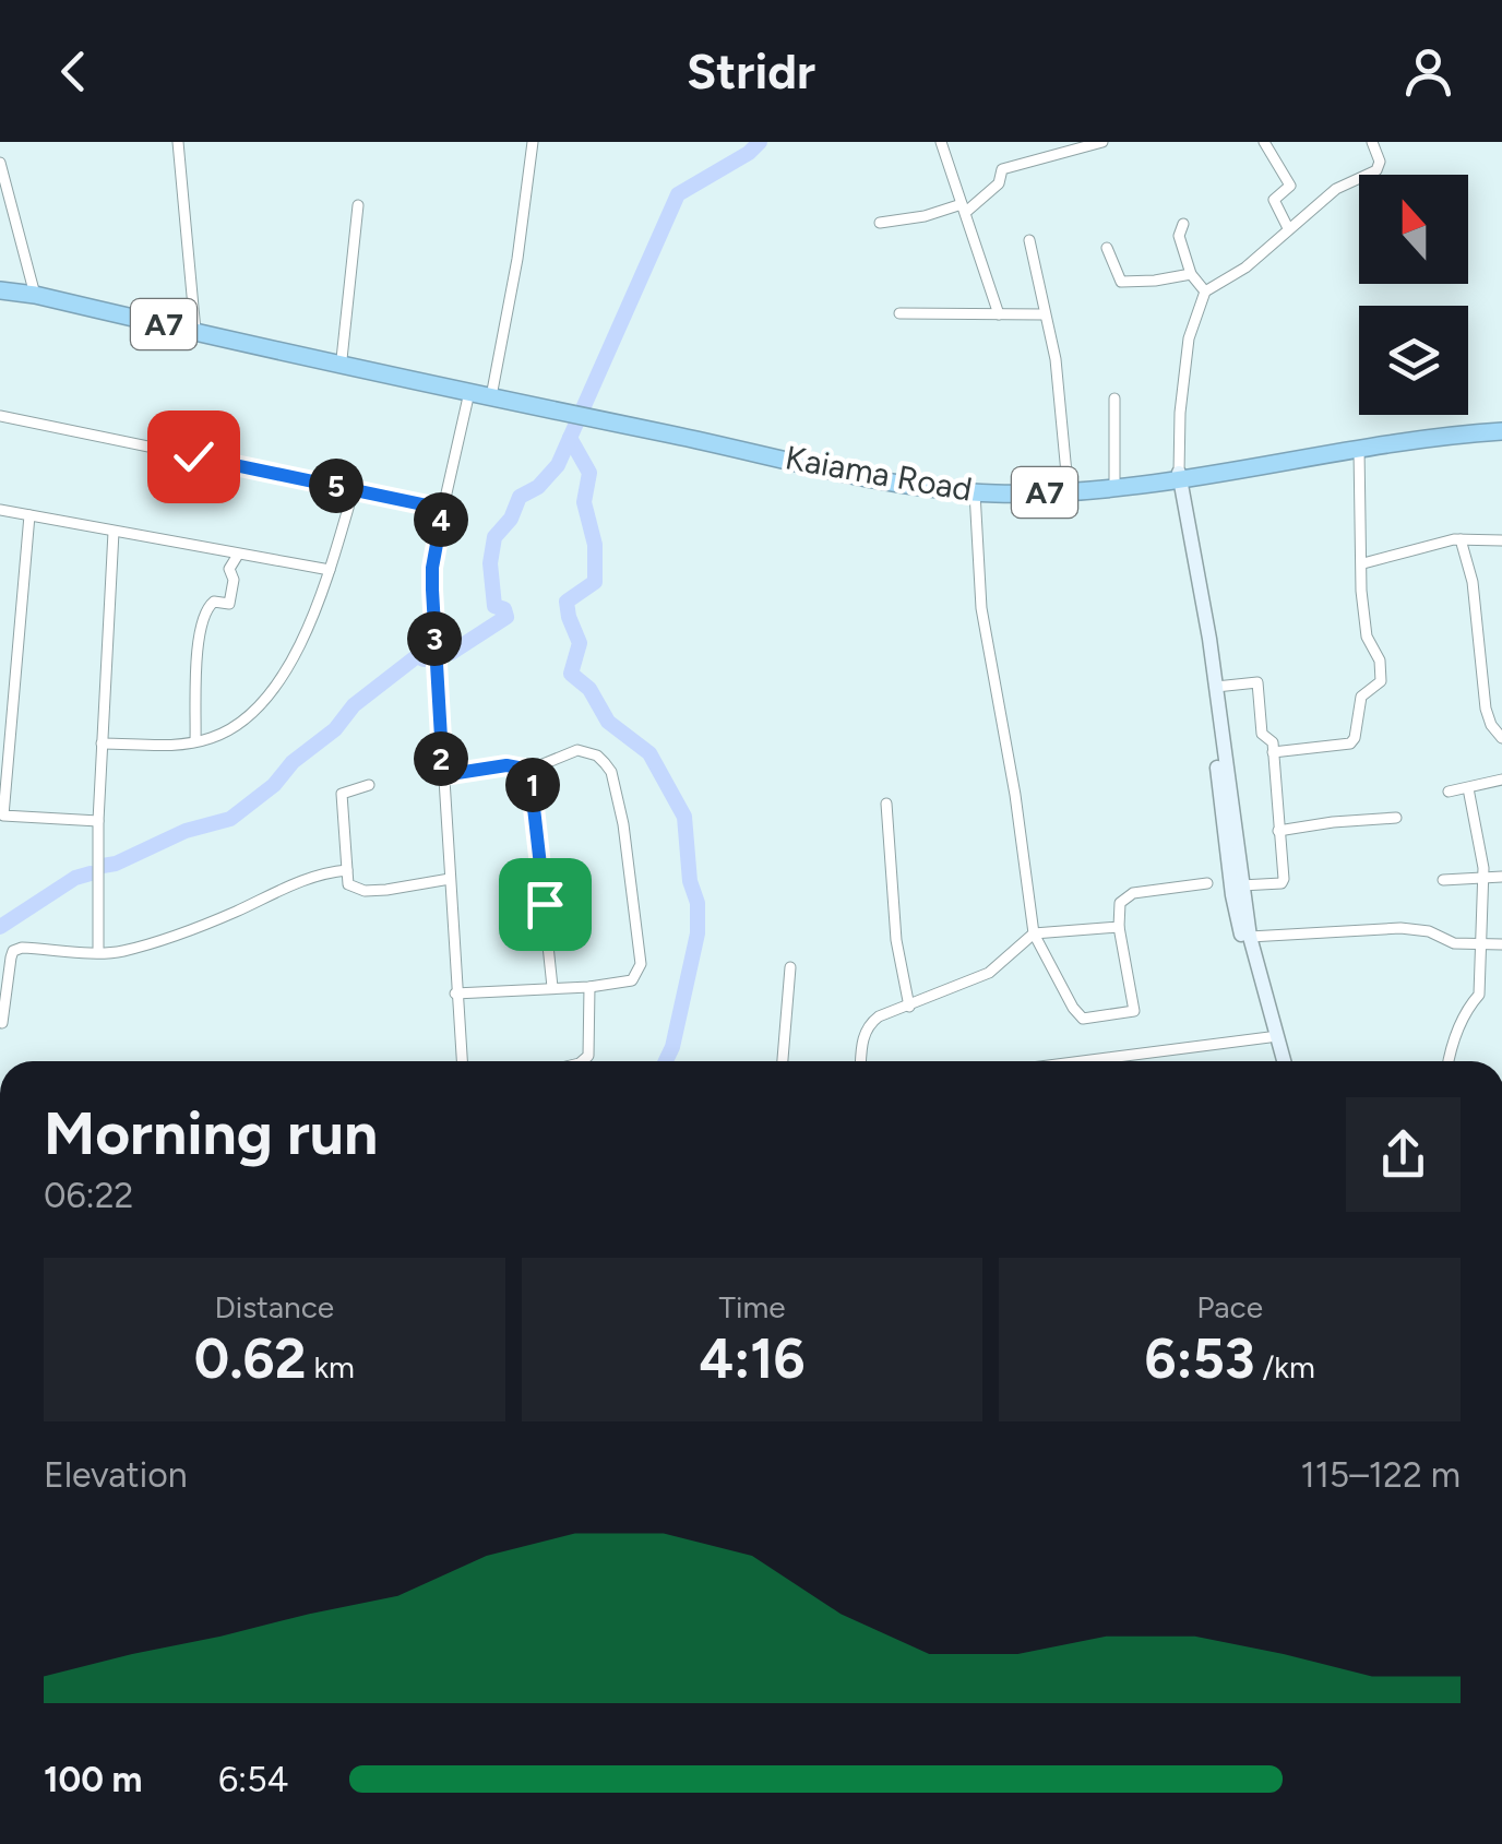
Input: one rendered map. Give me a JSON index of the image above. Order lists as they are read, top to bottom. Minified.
{"streets":{"highway":["A7","Kaiama Road"]},"north":"top","page":{"header":"Stridr","pins":["5","4","3","2","1"],"heading":["Morning run","06:22"],"stats":[["Distance","0.62 km"],["Time","4:16"],["Pace","6:53 /km"]],"chart":["Elevation","115–122 m"],"list":[{"name":"100 m","note":"6:54"}]}}
